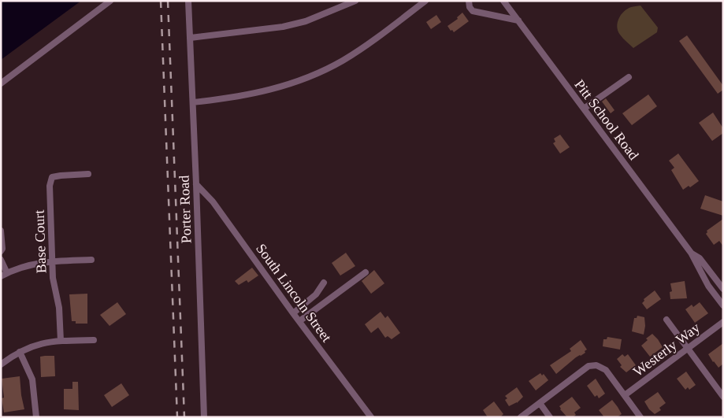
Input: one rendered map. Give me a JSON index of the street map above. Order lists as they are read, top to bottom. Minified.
{"streets":{"street":["Pitt School Road","Porter Road","Base Court","South Lincoln Street","Westerly Way"]},"crossings":[["Porter Road","South Lincoln Street"]]}
